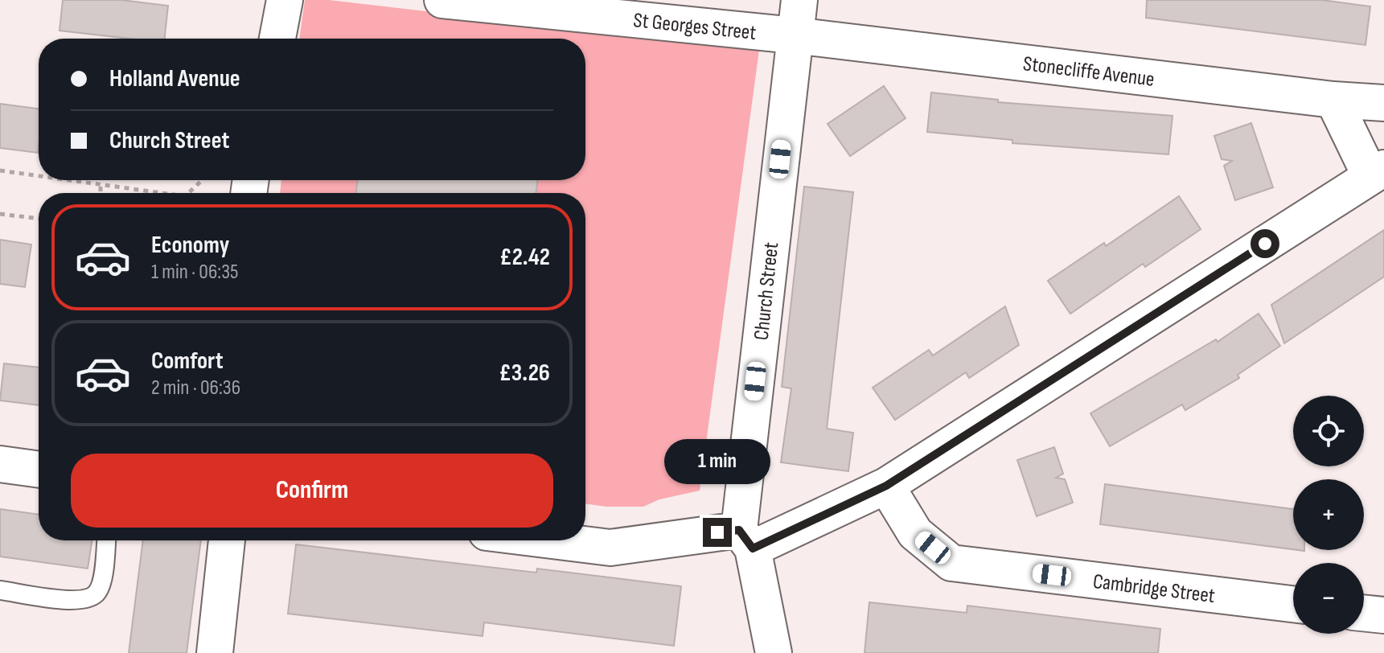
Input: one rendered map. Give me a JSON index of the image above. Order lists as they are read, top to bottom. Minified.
{"streets":{"street":["St Georges Street","Stonecliffe Avenue","Church Street","Cambridge Street"]},"crossings":[["St Georges Street","Stonecliffe Avenue"],["St Georges Street","Church Street"],["Stonecliffe Avenue","Church Street"]],"page":{"banner":["Holland Avenue","Church Street"],"list":[{"name":"Economy","note":"1 min · 06:35","value":"£2.42"},{"name":"Comfort","note":"2 min · 06:36","value":"£3.26"}],"map_buttons":["+","−"],"bubble":"1 min","buttons":"Confirm"}}
